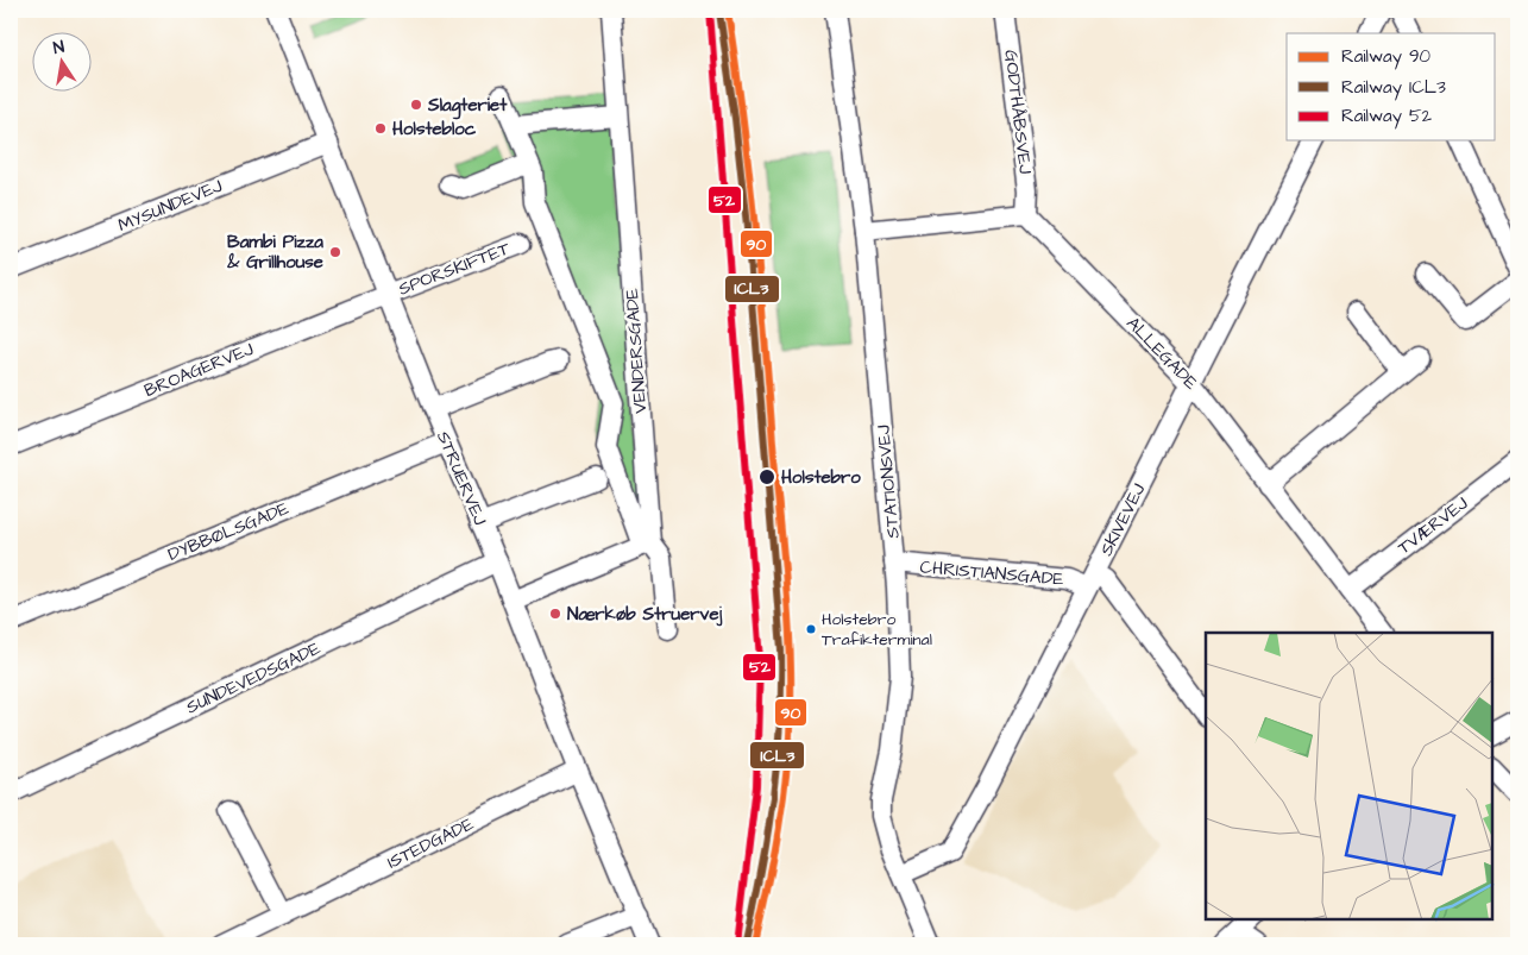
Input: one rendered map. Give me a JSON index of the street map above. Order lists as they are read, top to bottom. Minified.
{"streets":{"street":["GODTHÅBSVEJ","MYSUNDEVEJ","SPORSKIFTET","VENDERSGADE","ALLEGADE","BROAGERVEJ","STRUERVEJ","STATIONSVEJ","SKIVEVEJ","TVÆRVEJ","DYBBØLSGADE","CHRISTIANSGADE","SUNDEVEDSGADE","ISTEDGADE"]},"crossings":[["GODTHÅBSVEJ","ALLEGADE"],["MYSUNDEVEJ","STRUERVEJ"],["SPORSKIFTET","BROAGERVEJ"],["SPORSKIFTET","STRUERVEJ"],["ALLEGADE","SKIVEVEJ"],["ALLEGADE","TVÆRVEJ"],["BROAGERVEJ","STRUERVEJ"],["STRUERVEJ","DYBBØLSGADE"],["STRUERVEJ","SUNDEVEDSGADE"],["STRUERVEJ","ISTEDGADE"],["STATIONSVEJ","SKIVEVEJ"],["STATIONSVEJ","CHRISTIANSGADE"],["SKIVEVEJ","CHRISTIANSGADE"]],"places":["Slagteriet","Holstebloc","Bambi Pizza & Grillhouse","Holstebro","Nærkøb Struervej","Holstebro Trafikterminal"],"lines":["rail line 90","rail line 52","rail line ICL3"],"legend":["Railway 90","Railway ICL3","Railway 52"],"north":"top"}
